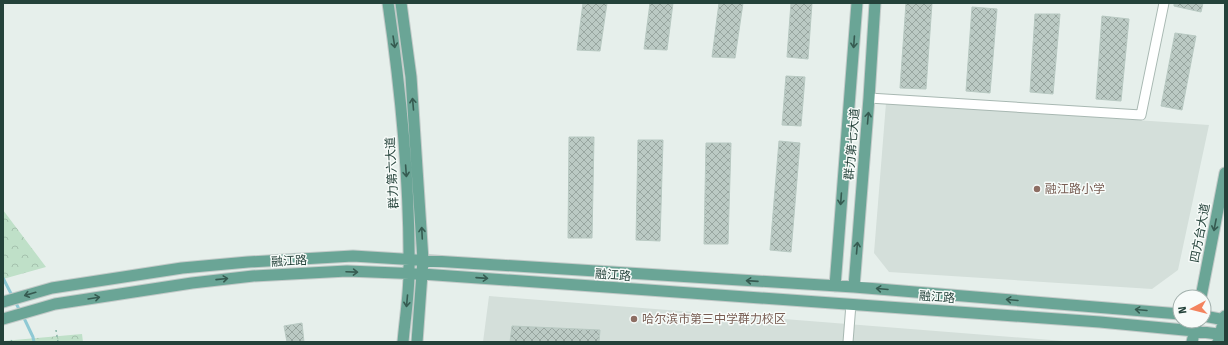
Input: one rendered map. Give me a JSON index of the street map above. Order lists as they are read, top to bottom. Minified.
{"streets":{"main road":["群力第七大道","群力第六大道","四方台大道","融江路"]},"crossings":[["群力第七大道","融江路"],["群力第六大道","融江路"]],"one_way":["四方台大道"],"places":["融江路小学","哈尔滨市第三中学群力校区"],"north":"left"}
